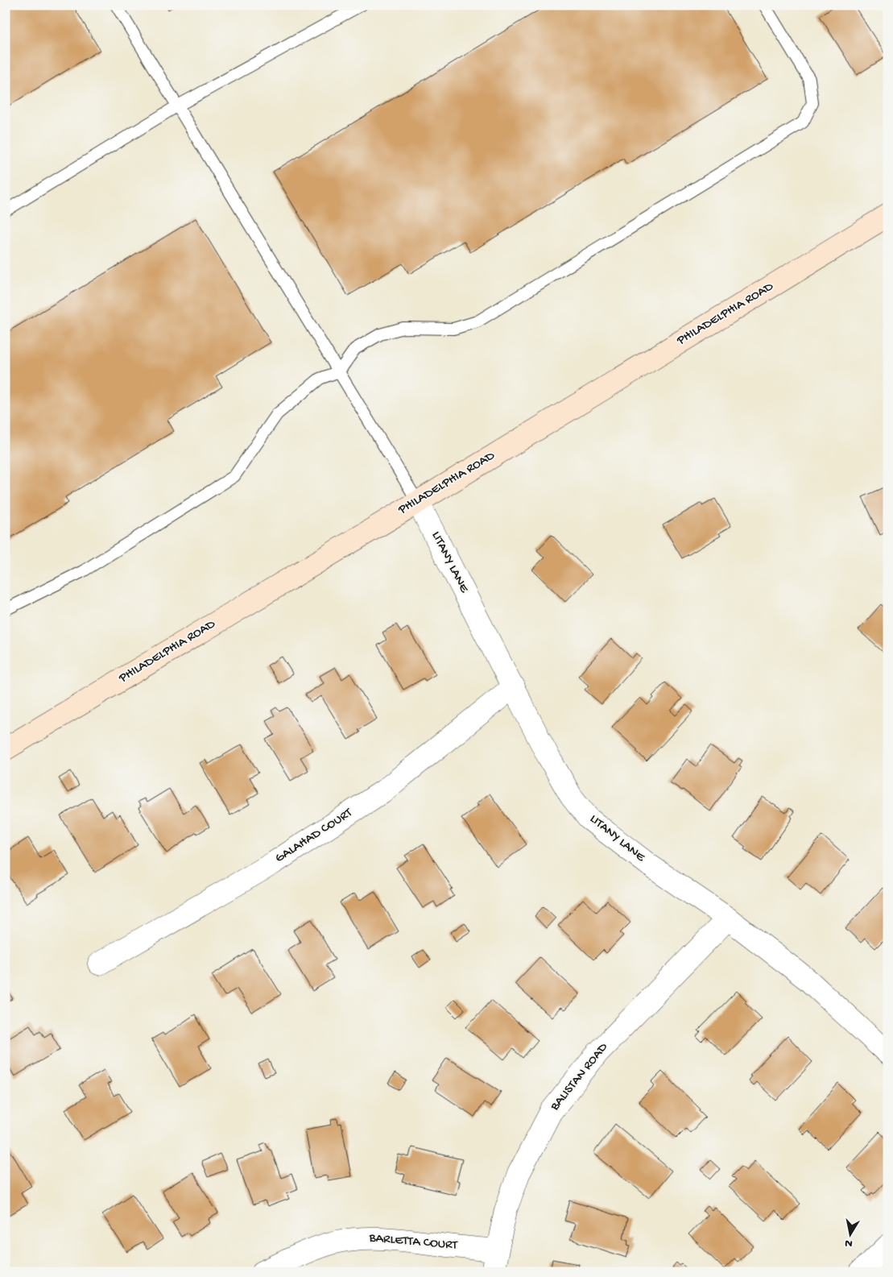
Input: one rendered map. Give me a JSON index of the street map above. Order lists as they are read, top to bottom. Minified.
{"streets":{"main road":["PHILADELPHIA ROAD"],"street":["LITANY LANE","GALAHAD COURT","BALISTAN ROAD","BARLETTA COURT"]},"crossings":[["PHILADELPHIA ROAD","LITANY LANE"],["LITANY LANE","GALAHAD COURT"],["LITANY LANE","BALISTAN ROAD"],["BALISTAN ROAD","BARLETTA COURT"]],"north":"bottom"}
